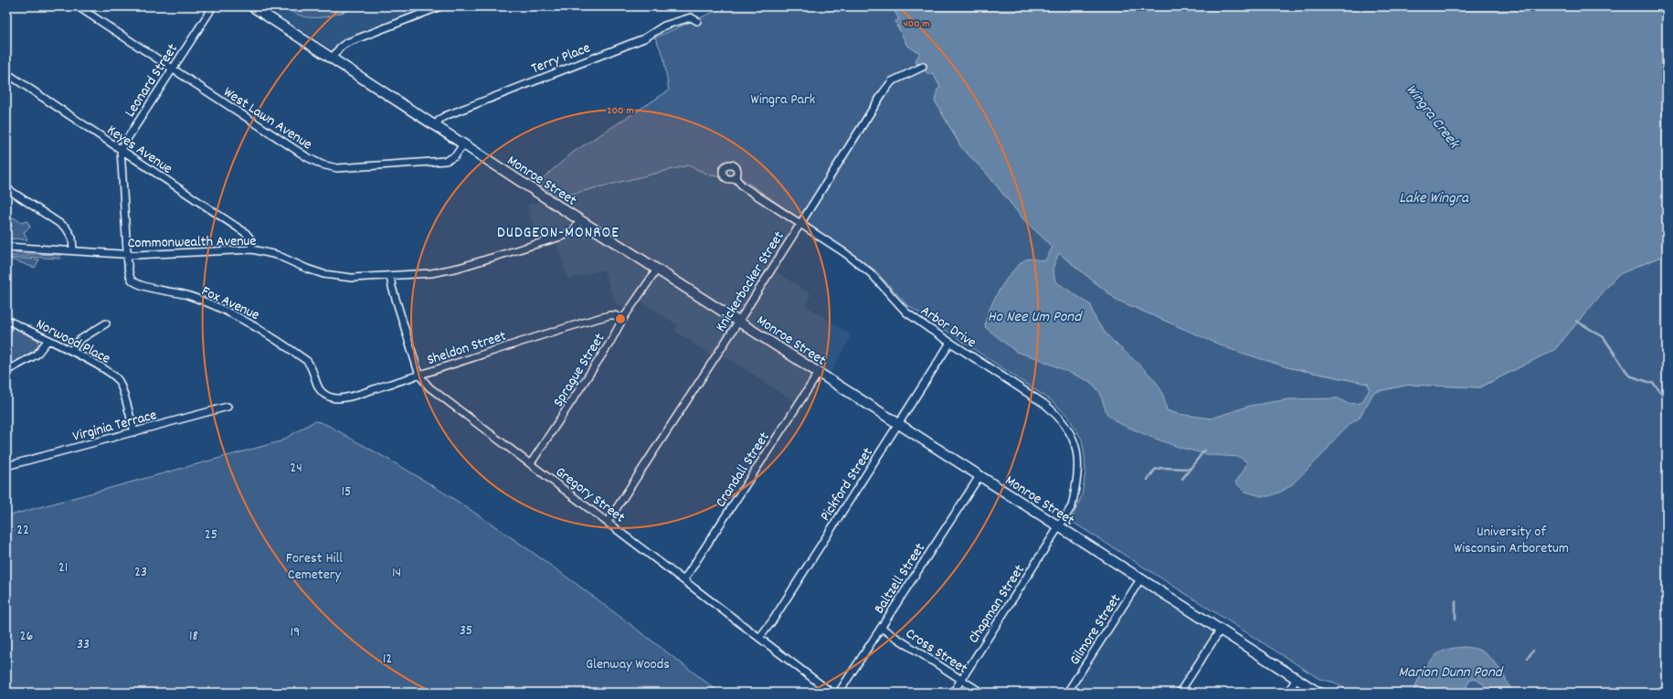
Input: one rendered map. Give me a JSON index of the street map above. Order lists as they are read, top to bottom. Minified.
{"streets":{"main road":["Monroe Street"],"street":["Terry Place","Leonard Street","West Lawn Avenue","Keyes Avenue","Commonwealth Avenue","Knickerbocker Street","Fox Avenue","Arbor Drive","Norwood Place","Sheldon Street","Sprague Street","Virginia Terrace","Crandall Street","Pickford Street","Gregory Street","Baltzell Street","Chapman Street","Gilmore Street","Cross Street"]},"crossings":[["Terry Place","Monroe Street"],["Leonard Street","West Lawn Avenue"],["Leonard Street","Keyes Avenue"],["West Lawn Avenue","Monroe Street"],["Keyes Avenue","Commonwealth Avenue"],["Monroe Street","Commonwealth Avenue"],["Monroe Street","Knickerbocker Street"],["Monroe Street","Arbor Drive"],["Monroe Street","Sprague Street"],["Monroe Street","Crandall Street"],["Monroe Street","Pickford Street"],["Monroe Street","Baltzell Street"],["Monroe Street","Chapman Street"],["Monroe Street","Gilmore Street"],["Commonwealth Avenue","Fox Avenue"],["Commonwealth Avenue","Gregory Street"],["Knickerbocker Street","Arbor Drive"],["Knickerbocker Street","Gregory Street"],["Fox Avenue","Sheldon Street"],["Arbor Drive","Pickford Street"],["Arbor Drive","Chapman Street"],["Norwood Place","Virginia Terrace"],["Sheldon Street","Sprague Street"],["Sheldon Street","Gregory Street"],["Sprague Street","Gregory Street"],["Crandall Street","Gregory Street"],["Pickford Street","Gregory Street"],["Baltzell Street","Cross Street"],["Chapman Street","Cross Street"]],"districts":["DUDGEON-MONROE"],"water":["Wingra Creek","Lake Wingra","Ho Nee Um Pond","Marion Dunn Pond"],"parks":["Wingra Park","24","15","22","University of Wisconsin Arboretum","25","Forest Hill Cemetery","21","23","14","35","19","26","18","33","12","Glenway Woods"],"rings":["400 m","200 m"]}
